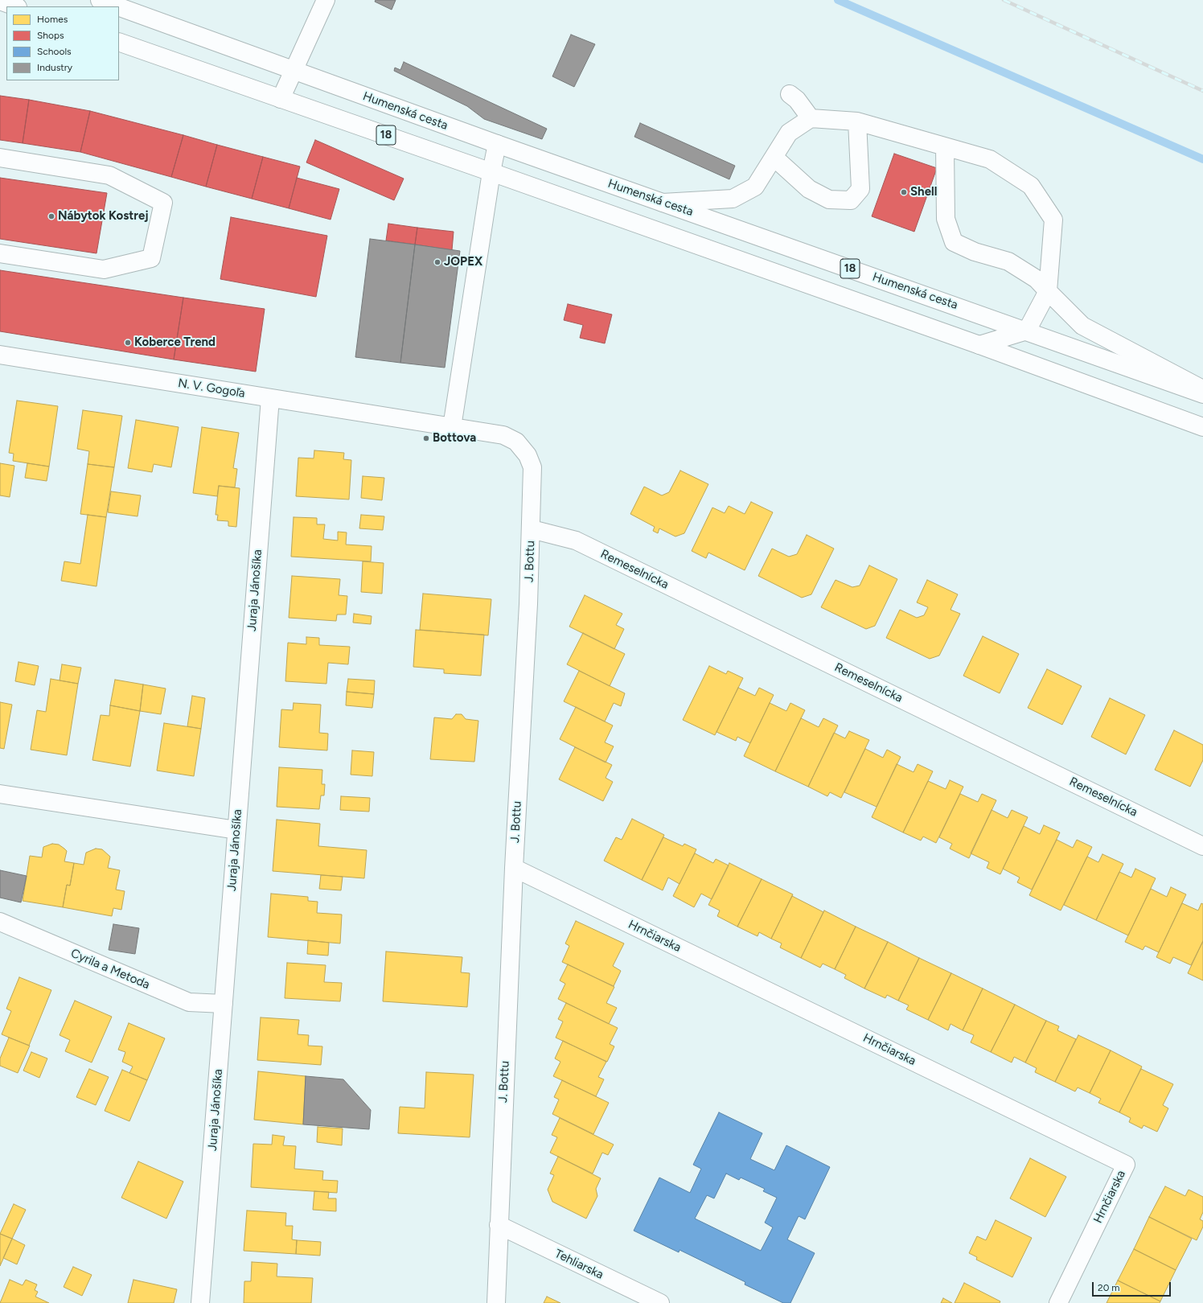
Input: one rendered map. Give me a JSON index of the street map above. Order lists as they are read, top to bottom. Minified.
{"streets":{"street":["Humenská cesta","18","N. V. Gogoľa","J. Bottu","Remeselnícka","Juraja Jánošíka","Hrnčiarska","Cyrila a Metoda","Tehliarska"]},"crossings":[["N. V. Gogoľa","J. Bottu"],["N. V. Gogoľa","Juraja Jánošíka"],["J. Bottu","Remeselnícka"],["J. Bottu","Hrnčiarska"],["J. Bottu","Tehliarska"],["Juraja Jánošíka","Cyrila a Metoda"]],"places":["Shell","Nábytok Kostrej","JOPEX","Koberce Trend","Bottova"],"legend":["Homes","Shops","Schools","Industry"],"scale_bar":"20 m"}
